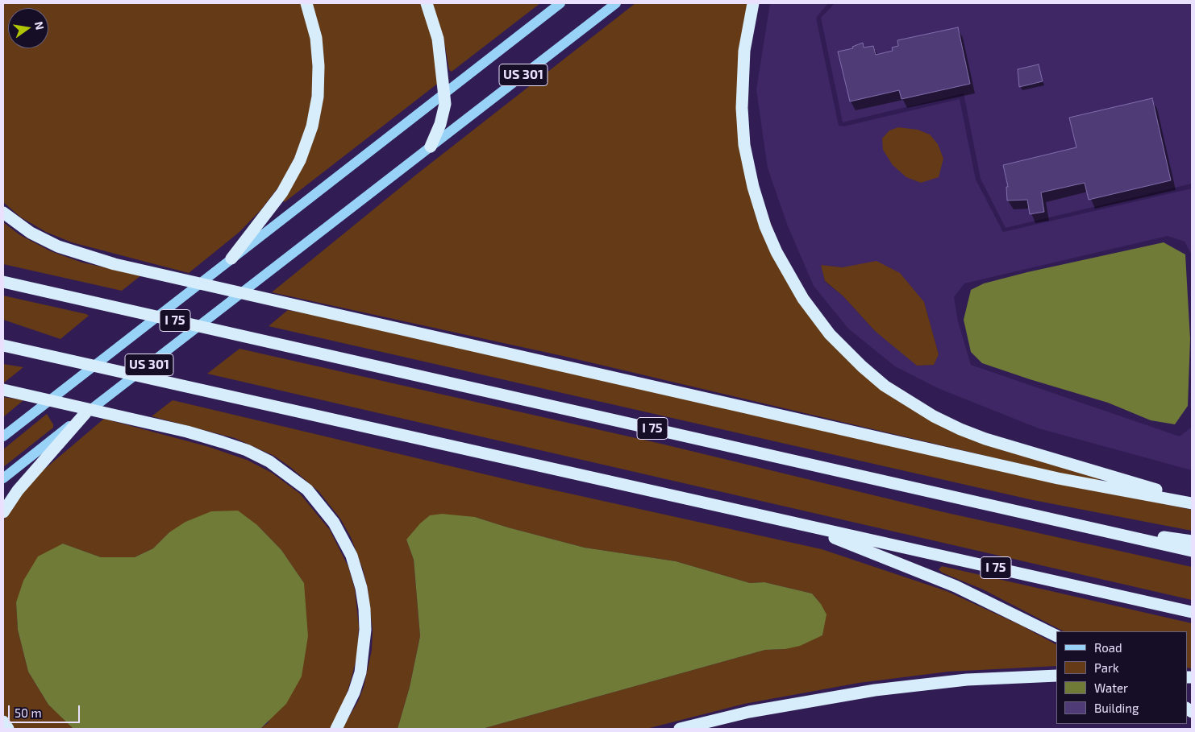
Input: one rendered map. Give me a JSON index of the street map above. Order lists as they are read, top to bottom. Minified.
{"streets":{"highway":["I 75"],"main road":["US 301"]},"legend":["Road","Park","Water","Building"],"scale_bar":"50 m","north":"right"}
